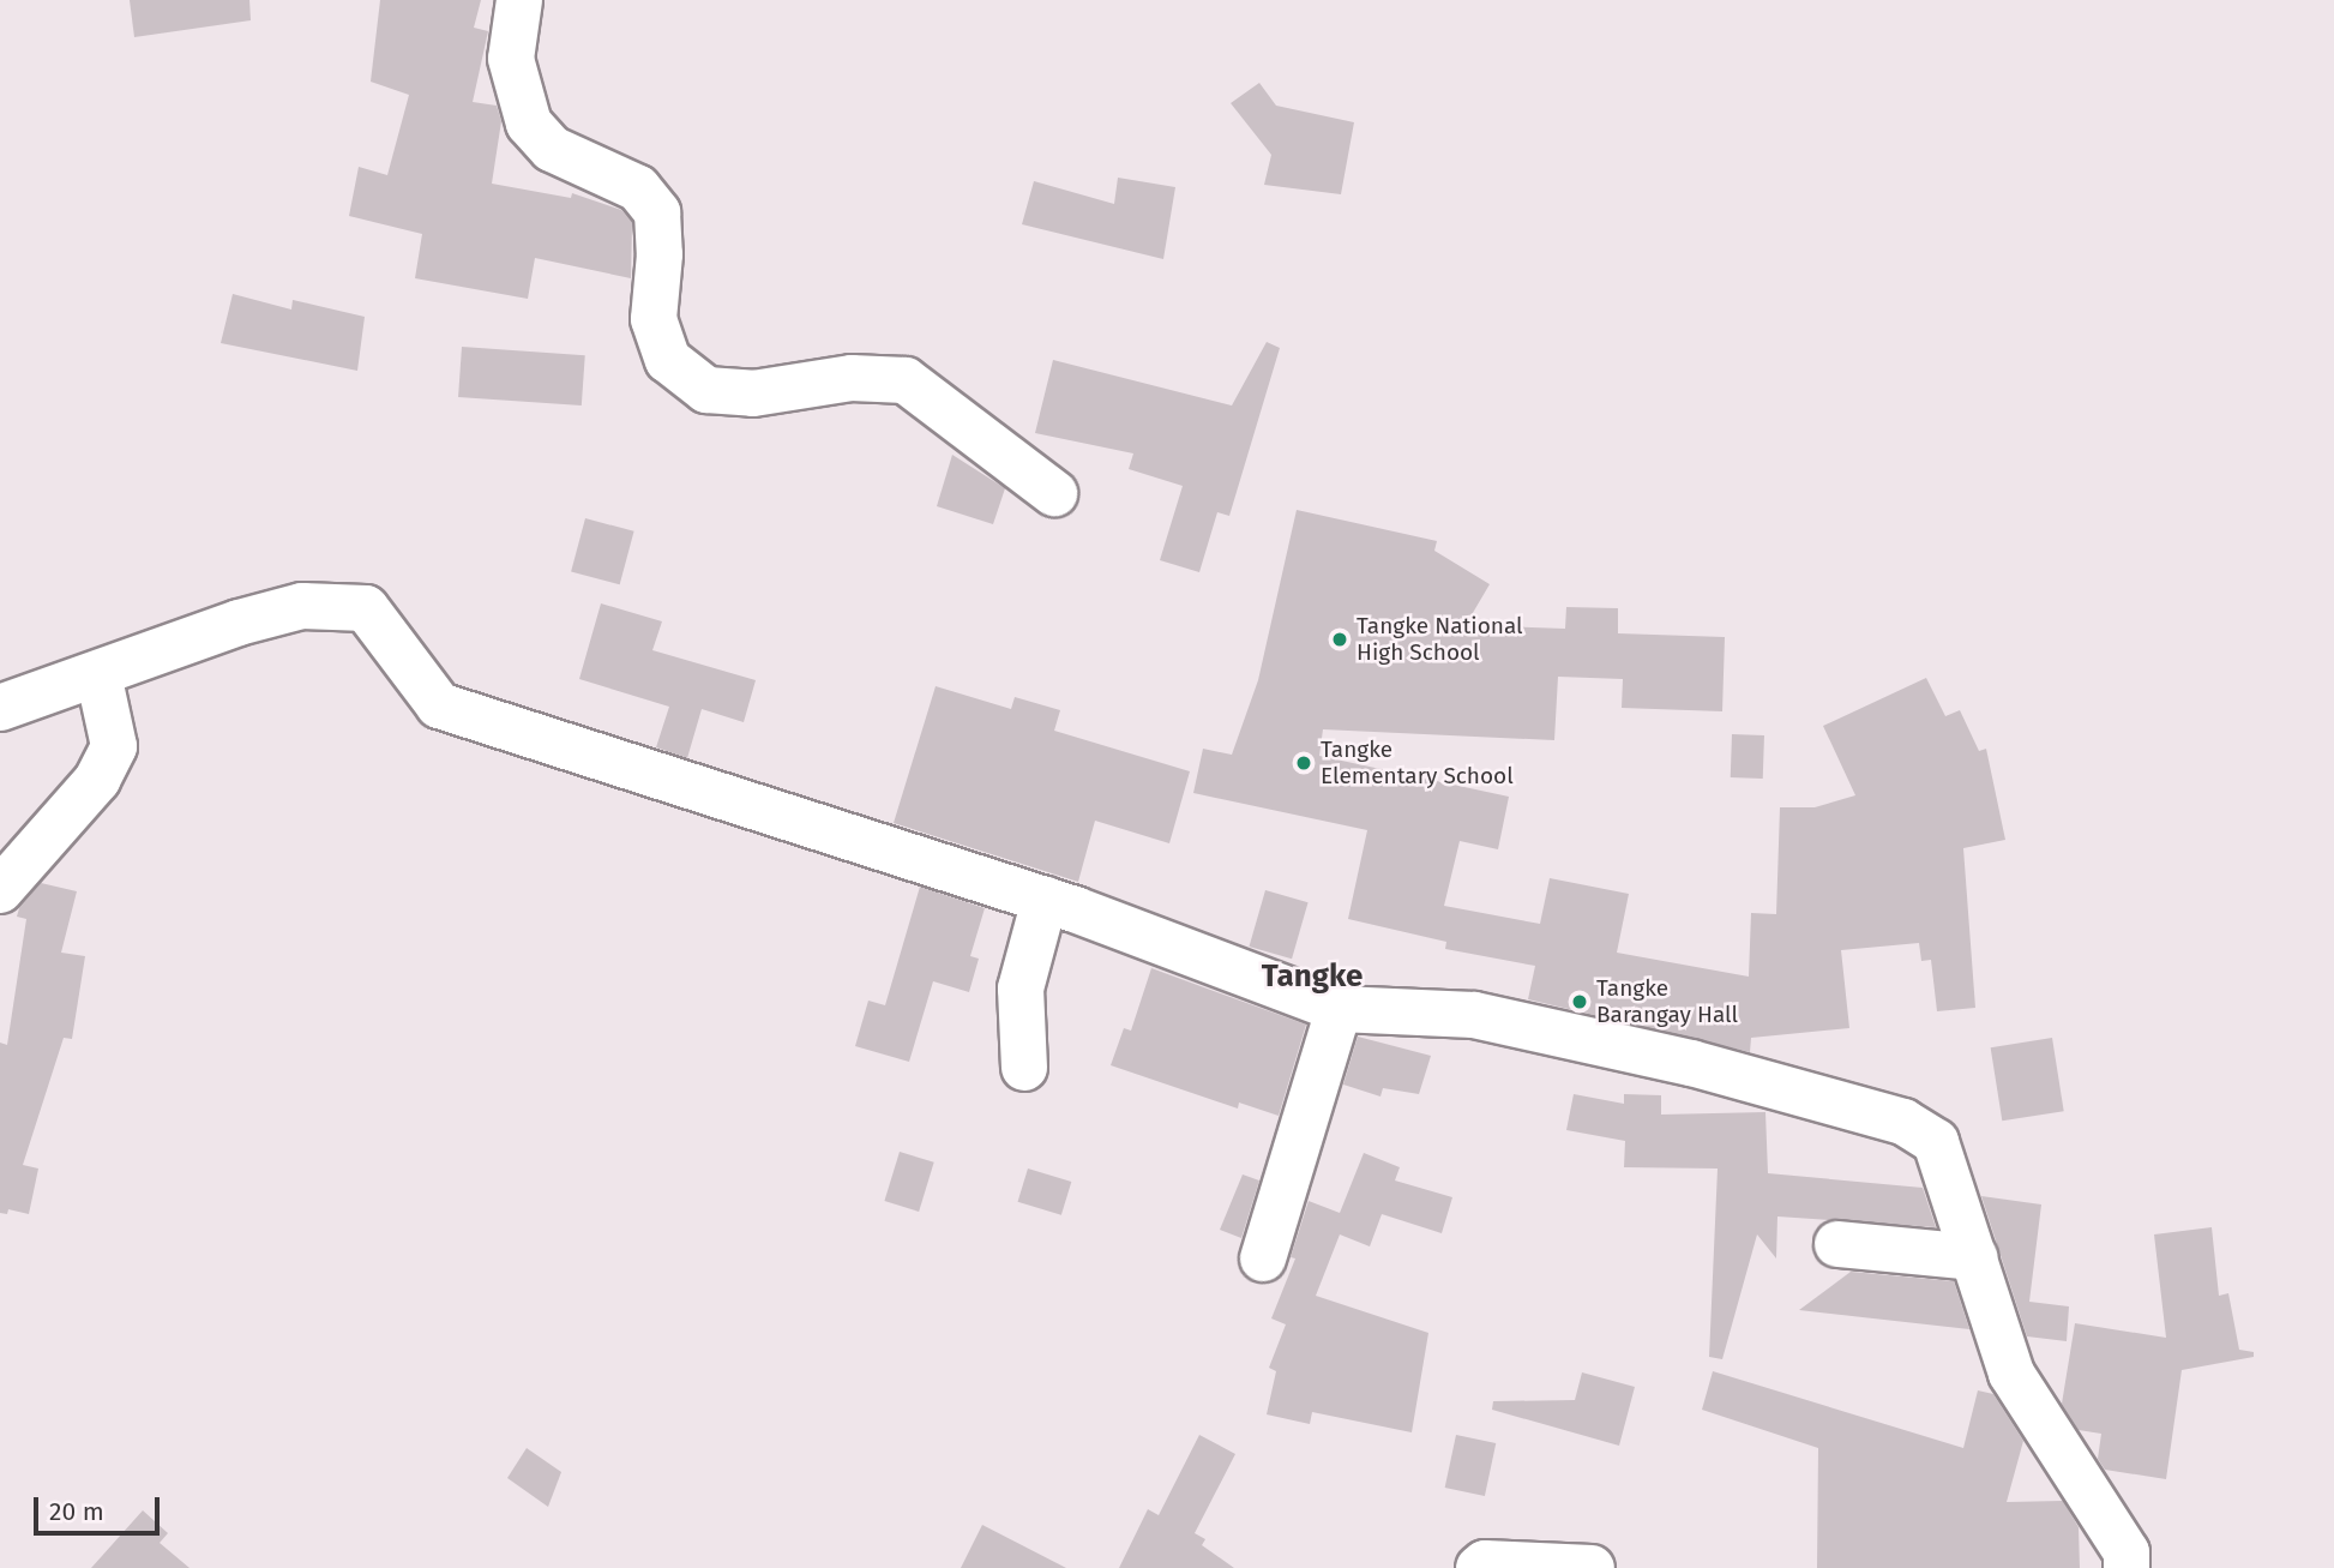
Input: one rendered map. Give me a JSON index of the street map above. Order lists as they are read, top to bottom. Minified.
{"districts":["Tangke"],"places":["Tangke National High School","Tangke Elementary School","Tangke Barangay Hall"],"scale_bar":"20 m"}
